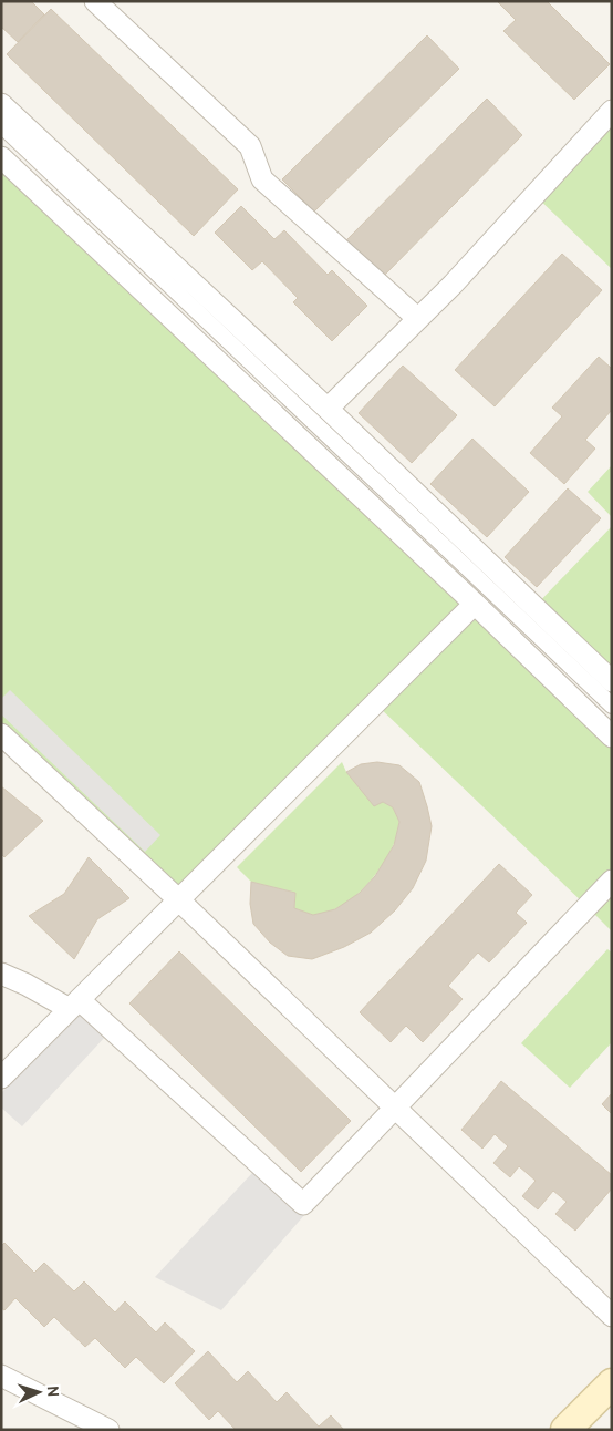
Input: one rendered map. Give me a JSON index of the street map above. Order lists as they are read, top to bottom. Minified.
{"north":"right"}
